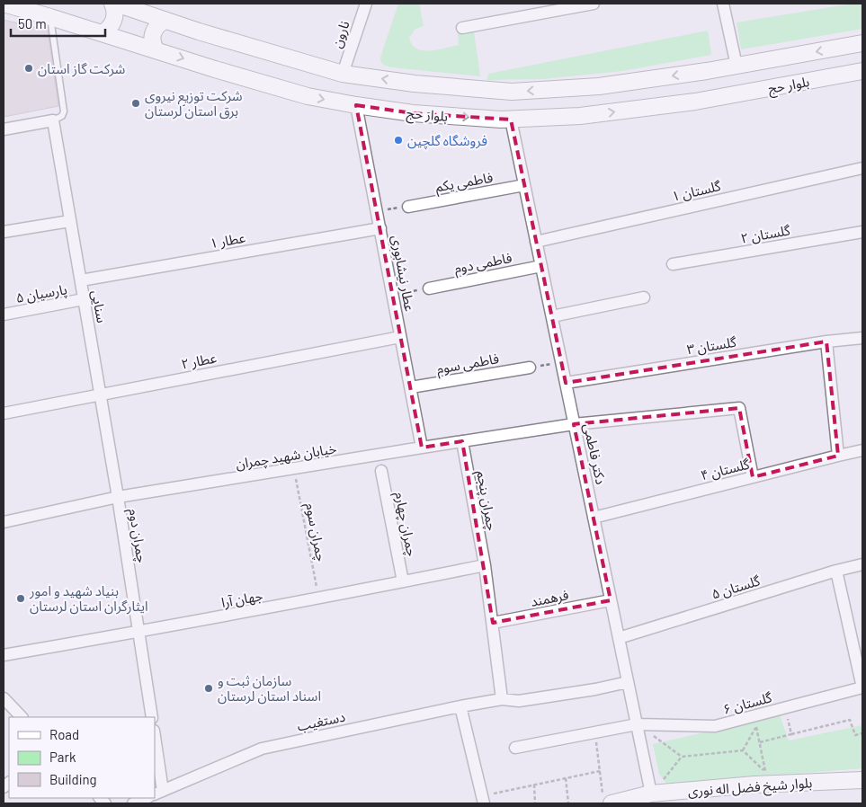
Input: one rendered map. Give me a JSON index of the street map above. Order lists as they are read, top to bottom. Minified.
{"streets":{"main road":["بلوار حج","بلوار شیخ فضل اله نوری"],"street":["نارون","فاطمی یکم","گلستان ۱","گلستان ۲","عطار ۱","فاطمی دوم","عطار نیشابوری","پارسیان ۵","سنایی","گلستان ۳","عطار ۲","فاطمی سوم","دکتر فاطمی","خیابان شهید چمران","گلستان ۴","چمران پنجم","چمران چهارم","چمران دوم","گلستان ۵","فرهمند","جهان آرا","گلستان ۶","دستغیب"],"path":["چمران سوم"]},"crossings":[["نارون","بلوار حج"],["بلوار حج","عطار نیشابوری"],["بلوار حج","دکتر فاطمی"],["فاطمی یکم","دکتر فاطمی"],["گلستان ۱","دکتر فاطمی"],["عطار ۱","عطار نیشابوری"],["عطار ۱","سنایی"],["فاطمی دوم","دکتر فاطمی"],["عطار نیشابوری","عطار ۲"],["عطار نیشابوری","فاطمی سوم"],["عطار نیشابوری","خیابان شهید چمران"],["پارسیان ۵","سنایی"],["سنایی","عطار ۲"],["سنایی","خیابان شهید چمران"],["سنایی","چمران دوم"],["گلستان ۳","دکتر فاطمی"],["دکتر فاطمی","خیابان شهید چمران"],["دکتر فاطمی","گلستان ۴"],["دکتر فاطمی","گلستان ۵"],["دکتر فاطمی","فرهمند"],["دکتر فاطمی","گلستان ۶"],["دکتر فاطمی","دستغیب"],["دکتر فاطمی","بلوار شیخ فضل اله نوری"],["خیابان شهید چمران","گلستان ۴"],["خیابان شهید چمران","چمران پنجم"],["خیابان شهید چمران","چمران سوم"],["خیابان شهید چمران","چمران دوم"],["چمران پنجم","فرهمند"],["چمران پنجم","جهان آرا"],["چمران پنجم","دستغیب"],["چمران چهارم","جهان آرا"],["چمران سوم","جهان آرا"],["چمران دوم","جهان آرا"]],"places":["شرکت گاز استان","شرکت توزیع نیروی برق استان لرستان","فروشگاه گلچین","بنیاد شهید و امور ایثارگران استان لرستان","سازمان ثبت و اسناد استان لرستان"],"legend":["Road","Park","Building"],"scale_bar":"50 m"}
